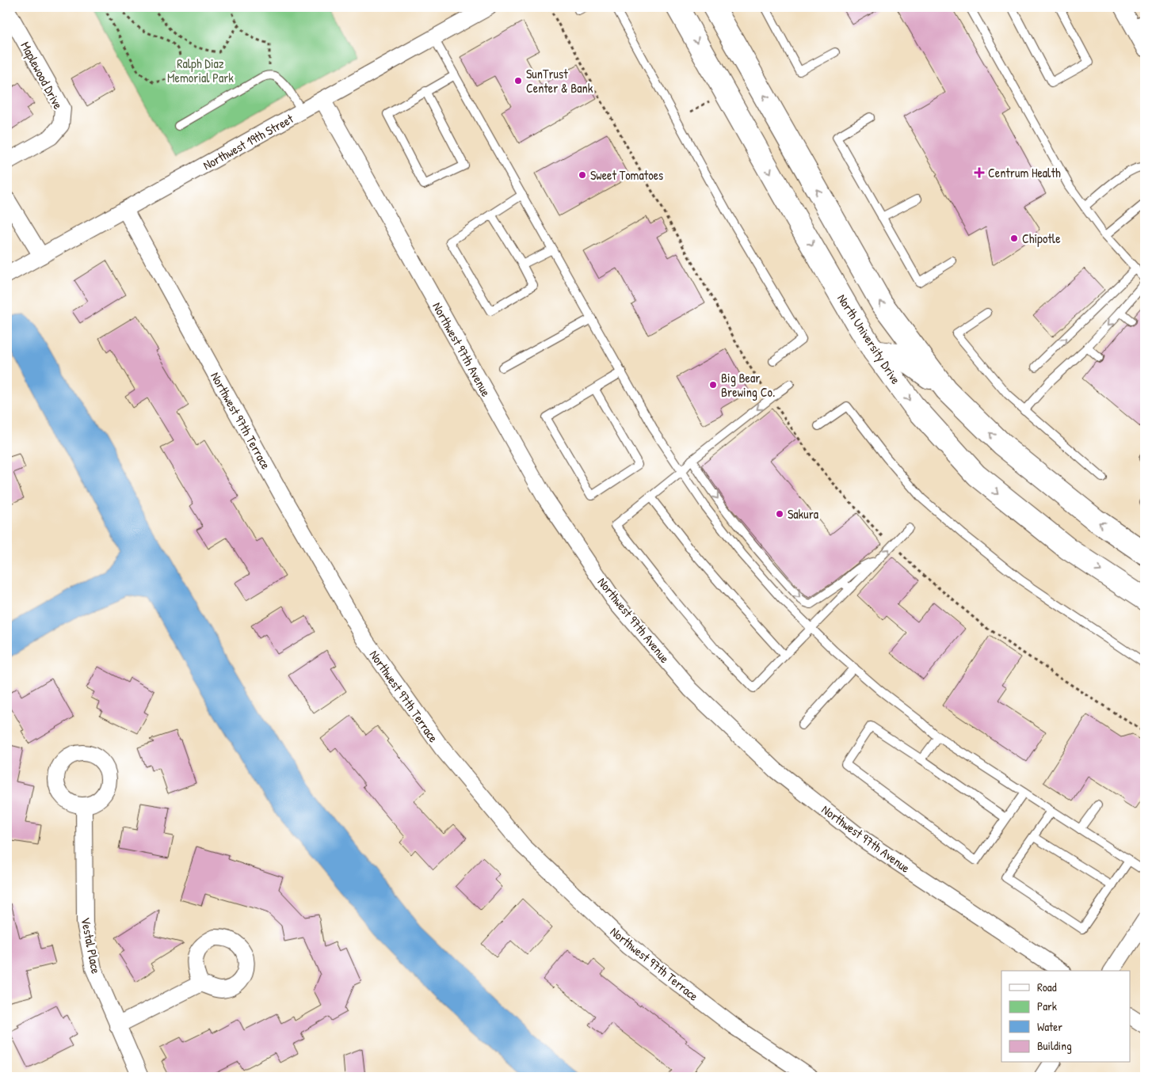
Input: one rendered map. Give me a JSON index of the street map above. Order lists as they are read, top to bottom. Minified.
{"streets":{"main road":["North University Drive"],"street":["Maplewood Drive","Northwest 19th Street","Northwest 97th Avenue","Northwest 97th Terrace","Vestal Place"]},"crossings":[["Northwest 19th Street","Northwest 97th Avenue"],["Northwest 19th Street","Northwest 97th Terrace"]],"parks":["Ralph Diaz Memorial Park"],"places":{"other":["SunTrust Center & Bank","Sweet Tomatoes","Chipotle","Big Bear Brewing Co.","Sakura"],"health":["Centrum Health"]},"legend":["Road","Park","Water","Building"]}
